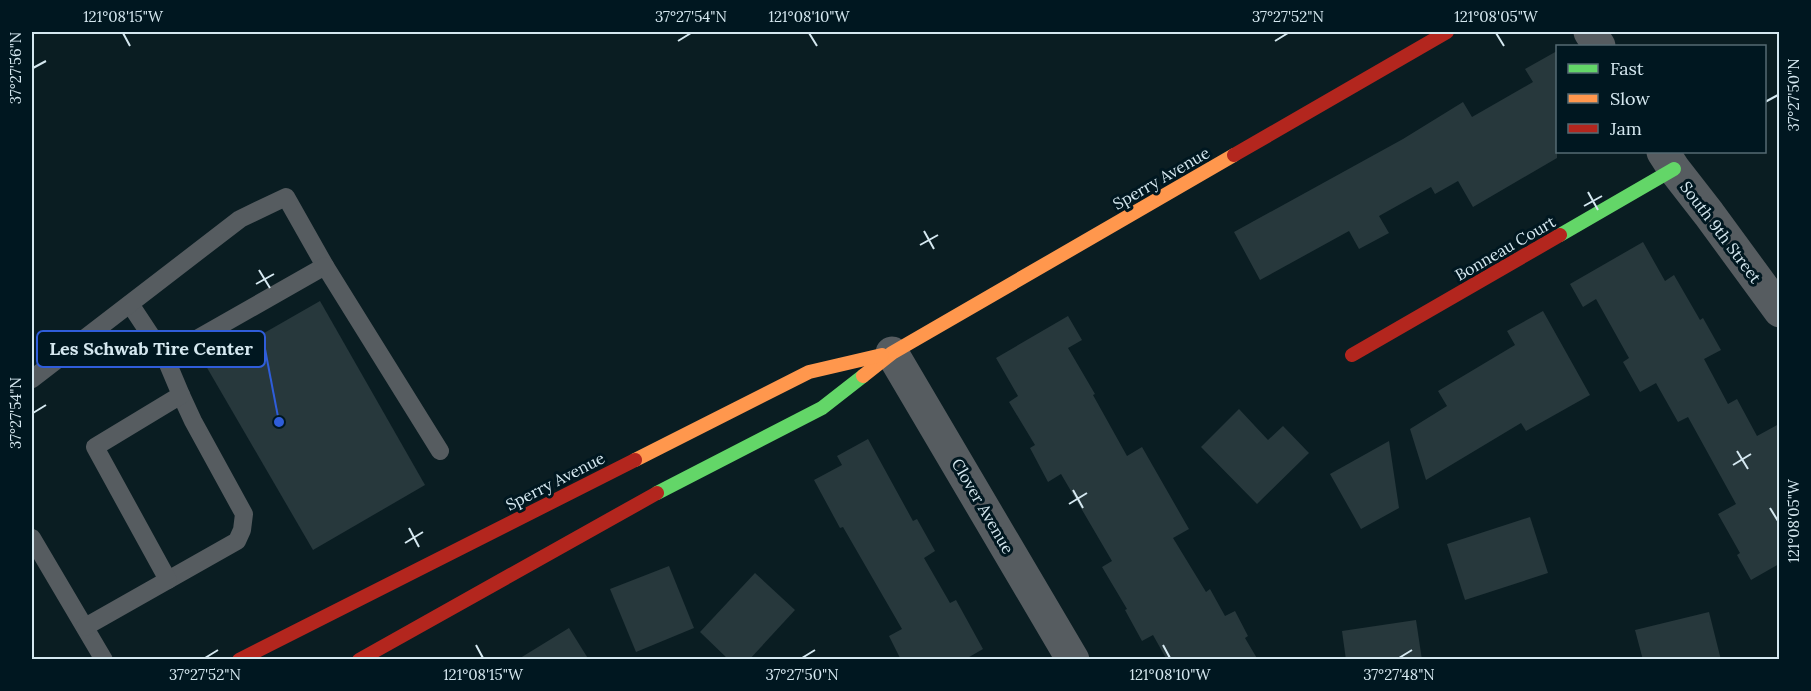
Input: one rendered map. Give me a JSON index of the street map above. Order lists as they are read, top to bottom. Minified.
{"streets":{"main road":["Sperry Avenue","Bonneau Court"],"street":["South 9th Street","Clover Avenue"]},"crossings":[["Sperry Avenue","Clover Avenue"],["South 9th Street","Bonneau Court"]],"places":["Les Schwab Tire Center"],"legend":["Fast","Slow","Jam"],"coordinates":["121°08'15\"W","37°27'54\"N","121°08'10\"W","37°27'52\"N","121°08'05\"W","37°27'56\"N","37°27'50\"N","37°27'48\"N"]}
